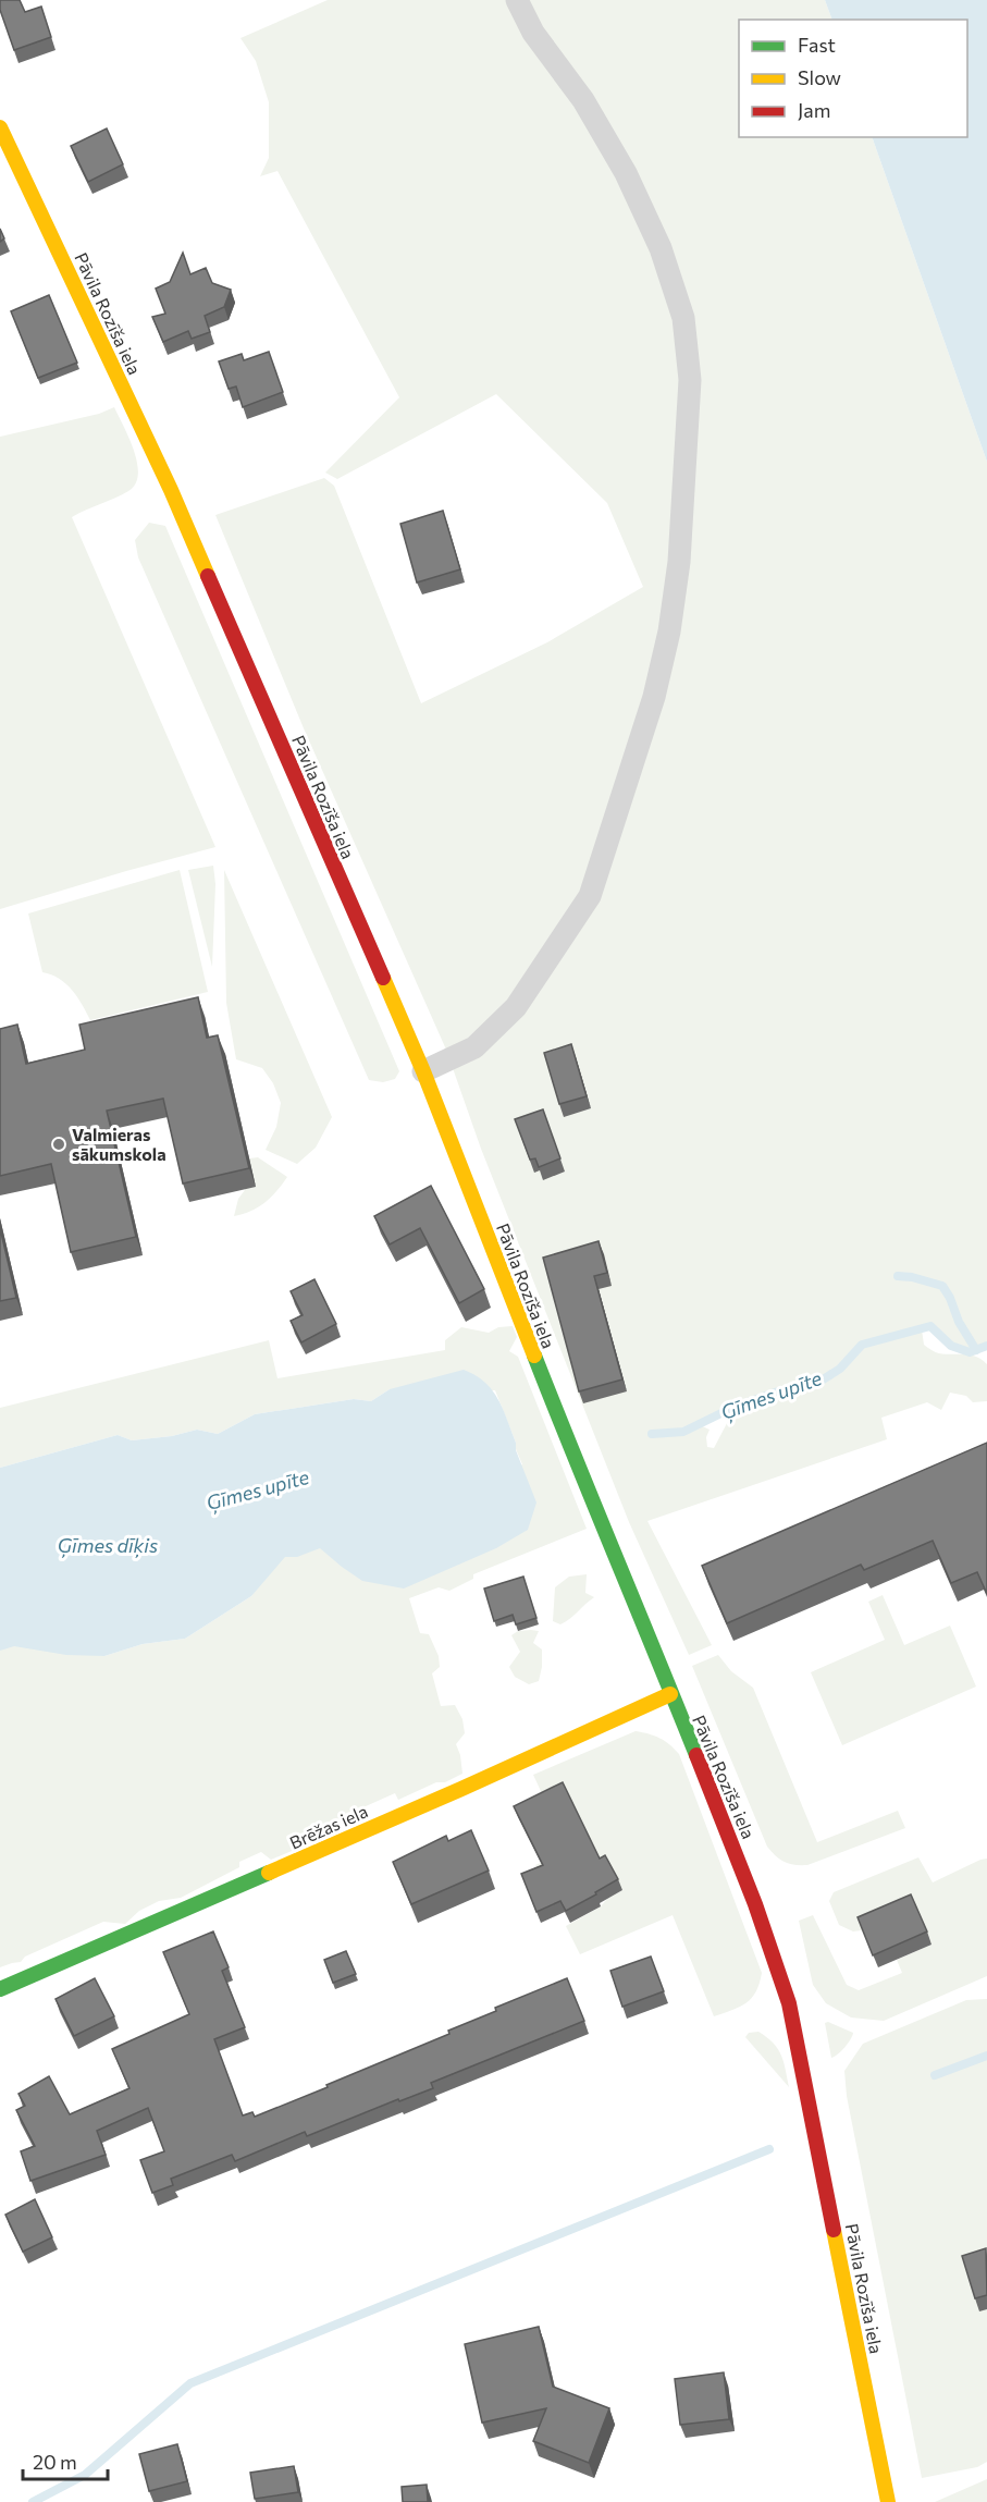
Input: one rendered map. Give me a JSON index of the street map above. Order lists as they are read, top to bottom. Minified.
{"streets":{"street":["Pāvila Rozīša iela","Brēžas iela"]},"crossings":[["Pāvila Rozīša iela","Brēžas iela"]],"water":["Ģīmes upīte","Ģīmes dīķis"],"places":["Valmieras sākumskola"],"legend":["Fast","Slow","Jam"],"scale_bar":"20 m"}
